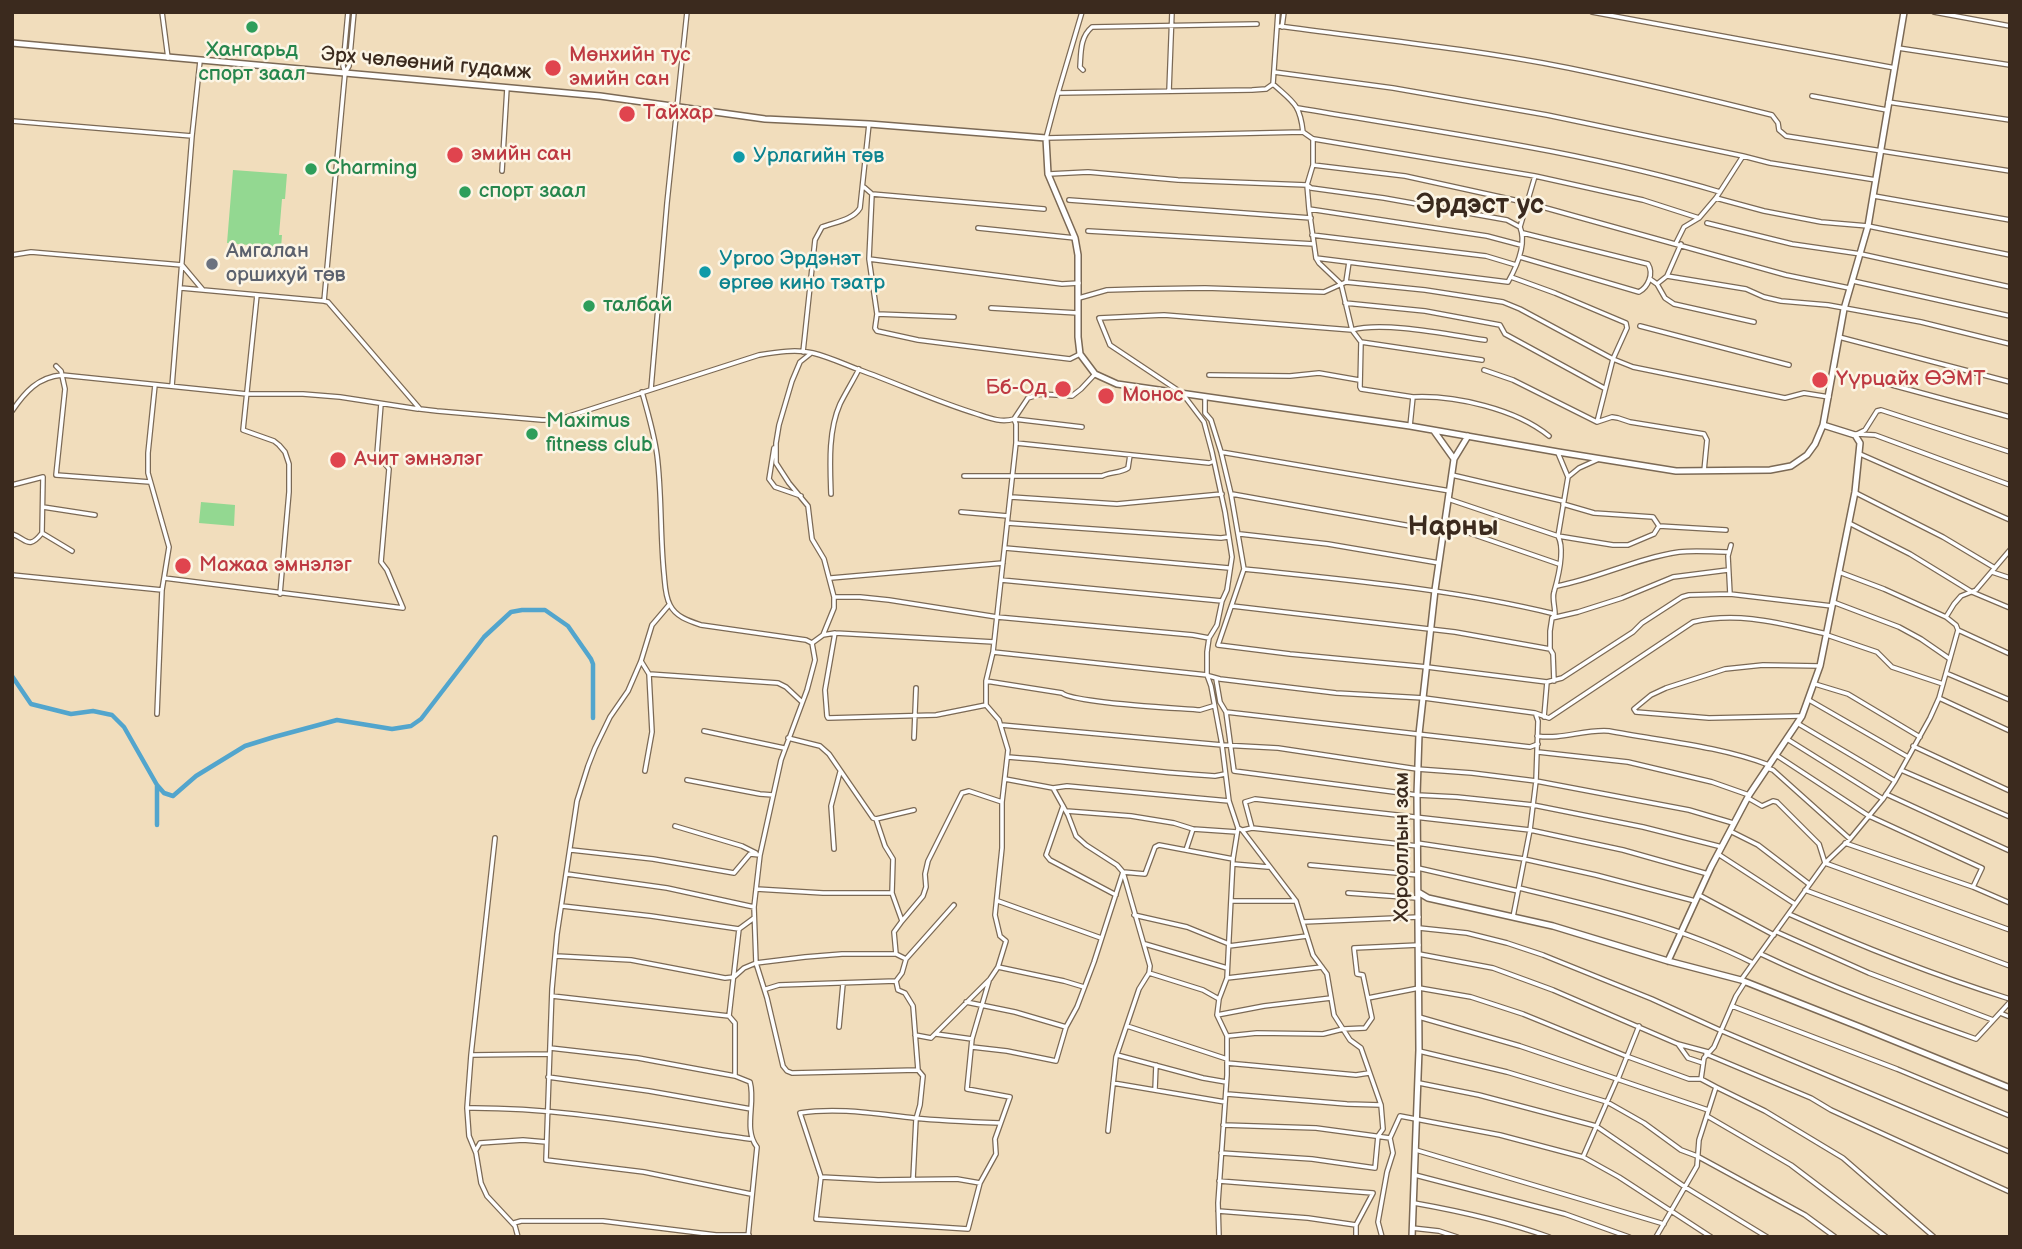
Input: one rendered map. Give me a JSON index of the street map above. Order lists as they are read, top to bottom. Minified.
{"streets":{"main road":["Эрх чөлөөний гудамж","Хорооллын зам"]},"districts":["Эрдэст ус","Нарны"],"places":["Хангарьд спорт заал","Мөнхийн тус эмийн сан","Тайхар","эмийн сан","Урлагийн төв","Charming","спорт заал","Амгалан оршихуй төв","Ургоо Эрдэнэт өргөө кино тэатр","талбай","Үүрцайх ӨЭМТ","Бб-Од","Монос","Maximus fitness club","Ачит эмнэлэг","Maжаа эмнэлэг"]}
